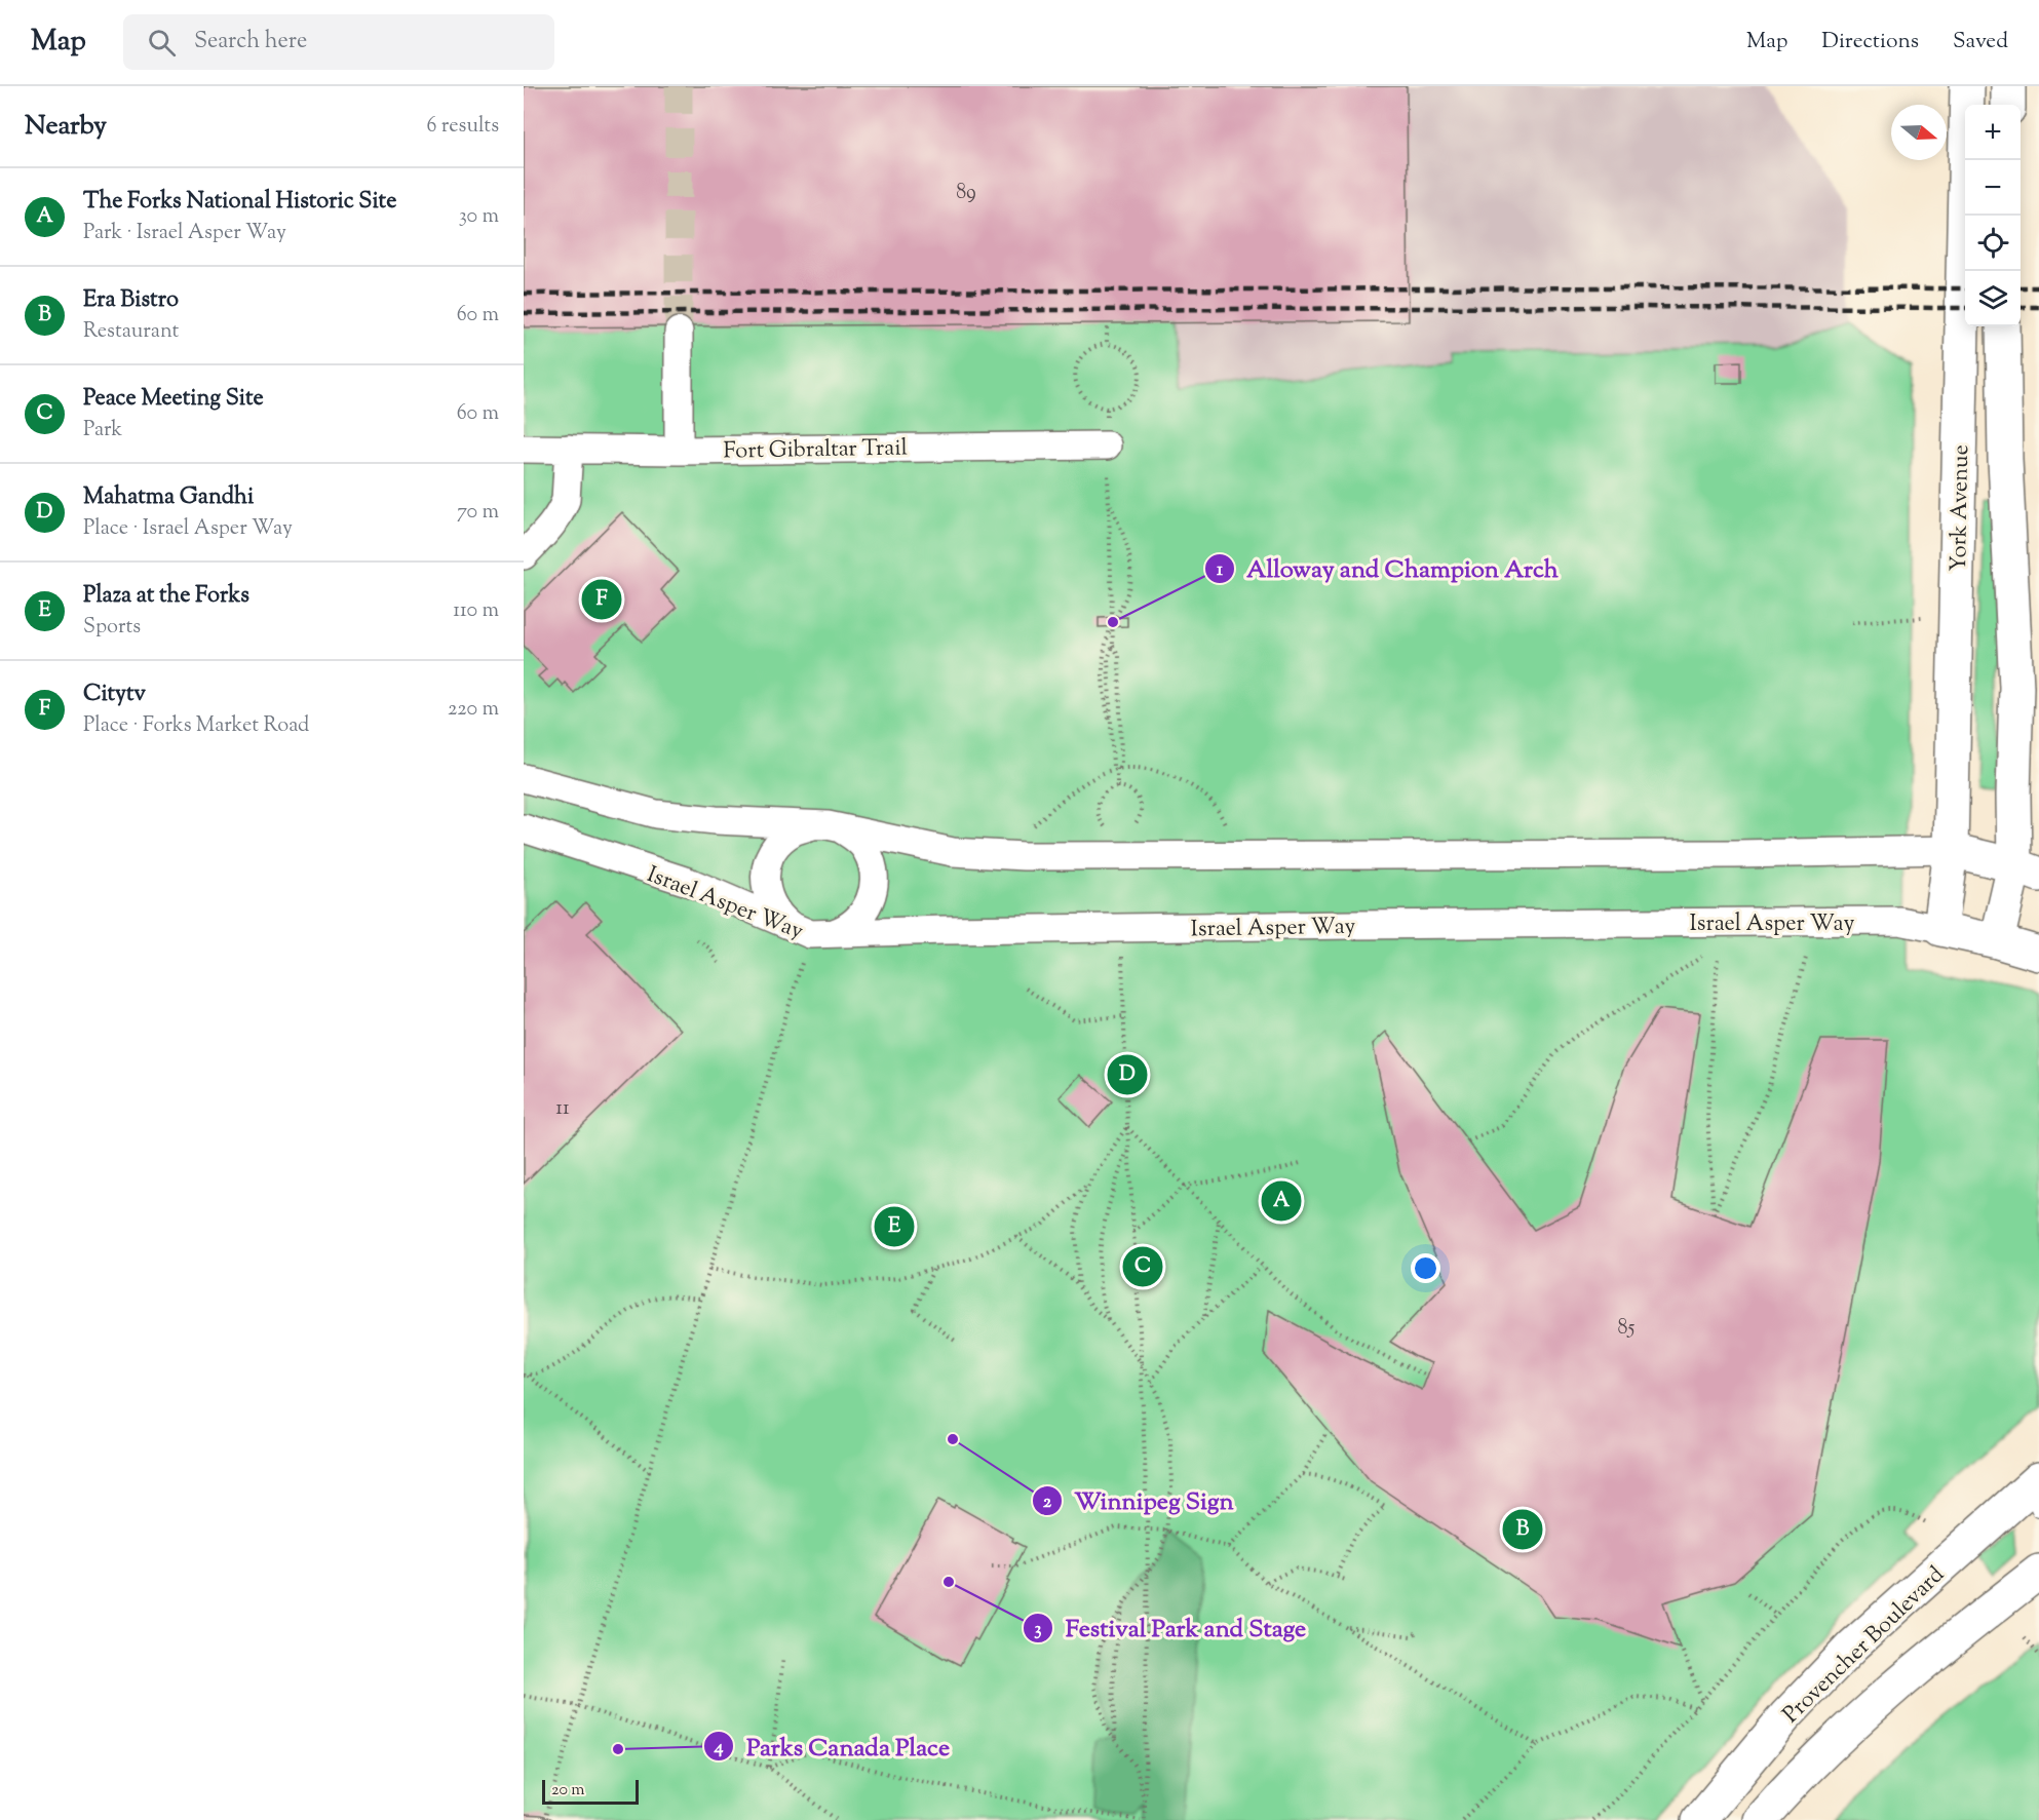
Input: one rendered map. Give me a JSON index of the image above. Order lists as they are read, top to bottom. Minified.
{"streets":{"main road":["York Avenue","Israel Asper Way","Provencher Boulevard"],"street":["Fort Gibraltar Trail"]},"crossings":[["York Avenue","Israel Asper Way"]],"places":["Alloway and Champion Arch","Winnipeg Sign","Festival Park and Stage","Parks Canada Place"],"house_numbers":["89","11","85"],"scale_bar":"20 m","north":"right","page":{"header":"Map","search":"Search here","nav":["Map","Directions","Saved"],"heading":["Nearby","6 results"],"map_buttons":["+","−"],"list":[{"mark":"A","name":"The Forks National Historic Site","note":"Park · Israel Asper Way","value":"30 m"},{"mark":"B","name":"Era Bistro","note":"Restaurant","value":"60 m"},{"mark":"C","name":"Peace Meeting Site","note":"Park","value":"60 m"},{"mark":"D","name":"Mahatma Gandhi","note":"Place · Israel Asper Way","value":"70 m"},{"mark":"E","name":"Plaza at the Forks","note":"Sports","value":"110 m"},{"mark":"F","name":"Citytv","note":"Place · Forks Market Road","value":"220 m"}],"pins":["F","D","A","E","C","B"],"scale":"20 m"}}
